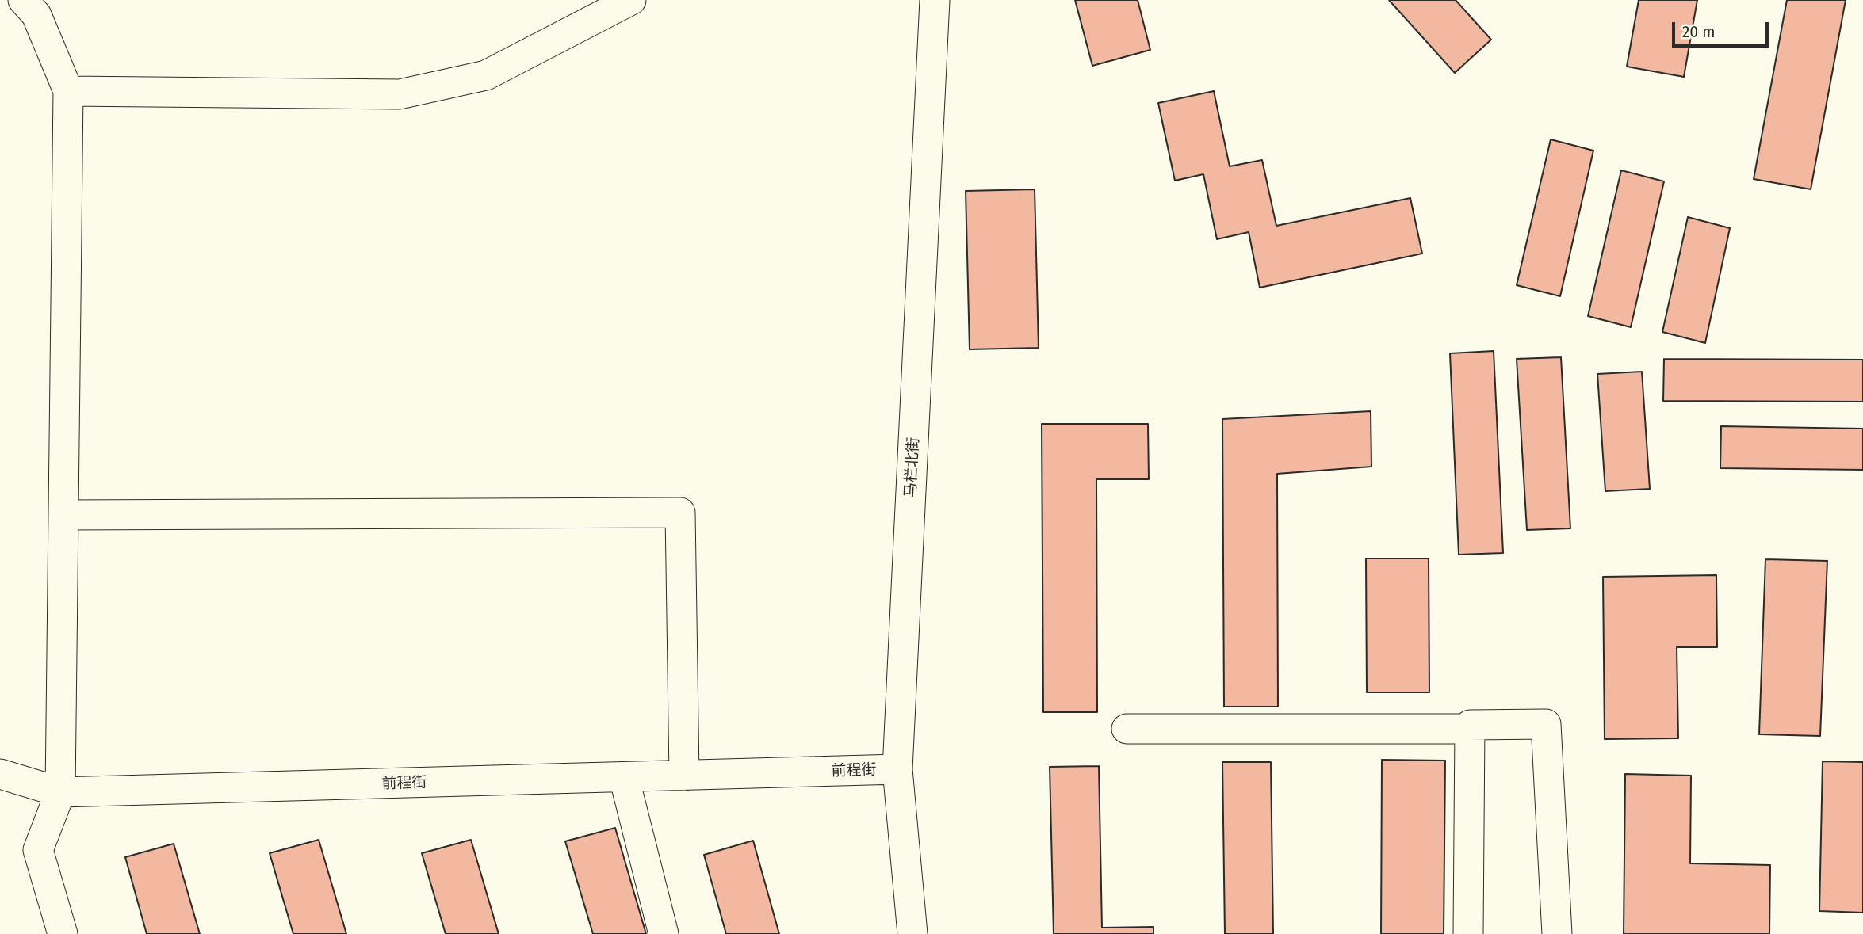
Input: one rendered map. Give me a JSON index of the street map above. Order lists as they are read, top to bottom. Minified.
{"streets":{"street":["马栏北街","前程街"]},"crossings":[["马栏北街","前程街"]],"scale_bar":"20 m"}
